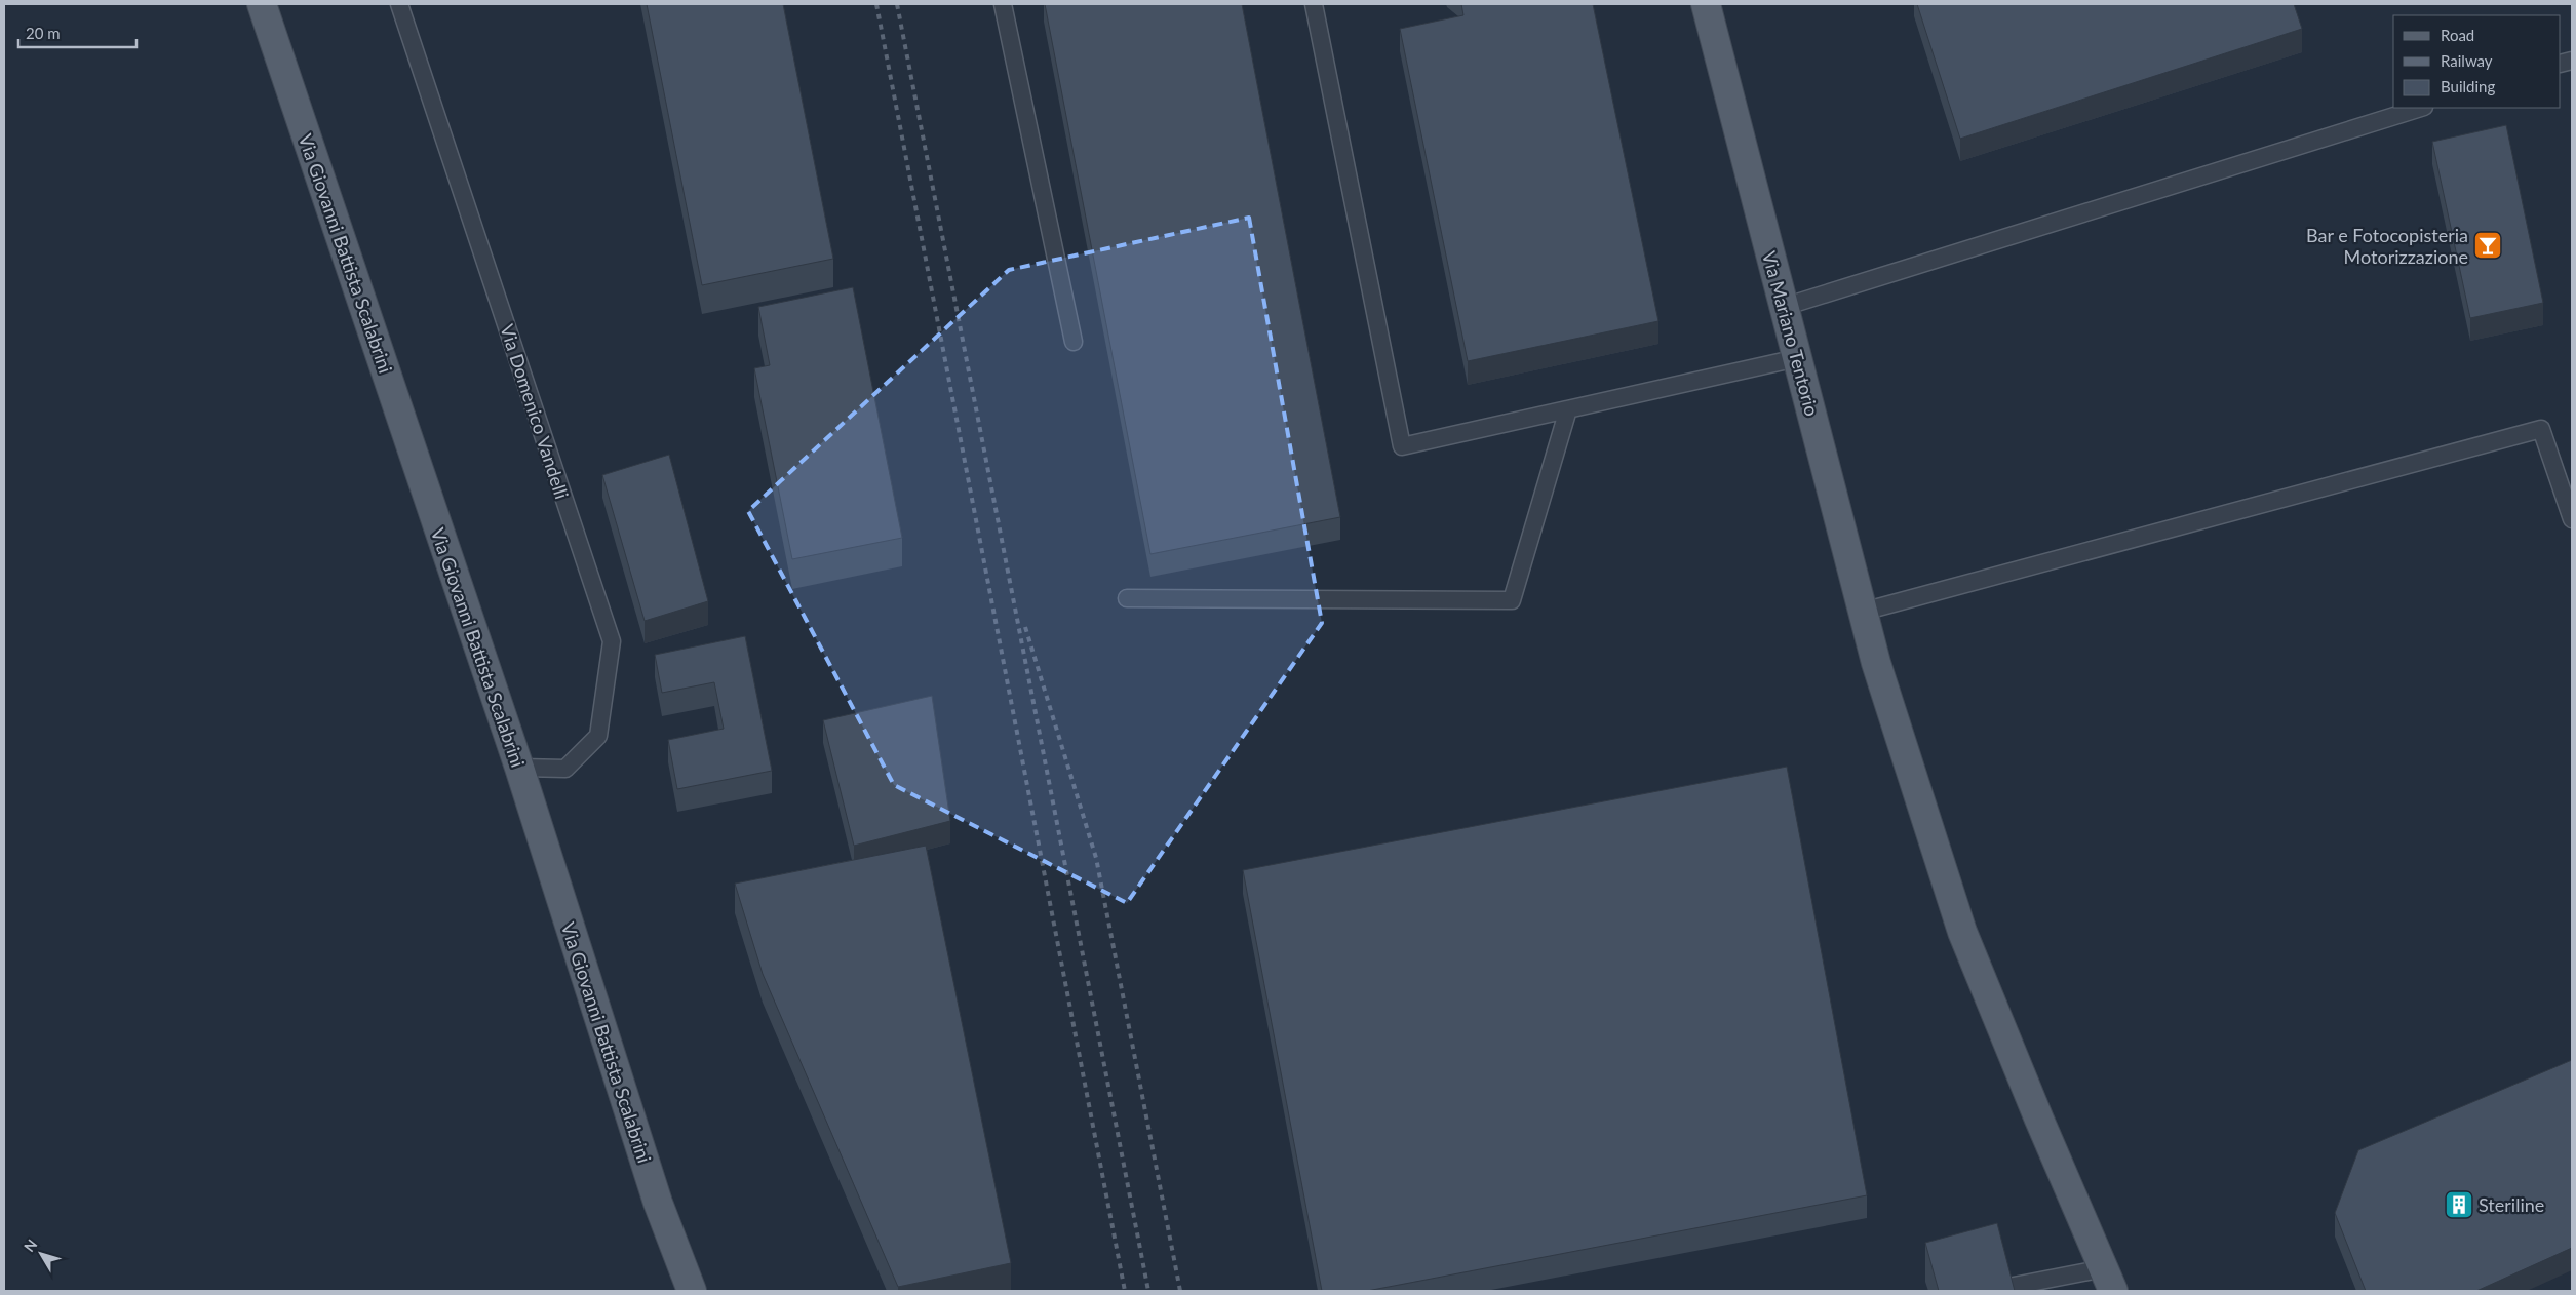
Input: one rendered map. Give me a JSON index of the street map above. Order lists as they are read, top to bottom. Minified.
{"streets":{"main road":["Via Giovanni Battista Scalabrini","Via Mariano Tentorio"],"lane":["Via Domenico Vandelli"]},"crossings":[["Via Giovanni Battista Scalabrini","Via Domenico Vandelli"]],"places":{"bar":["Bar e Fotocopisteria Motorizzazione"],"building":["Steriline"]},"legend":["Road","Railway","Building"],"scale_bar":"20 m","north":"top left"}
